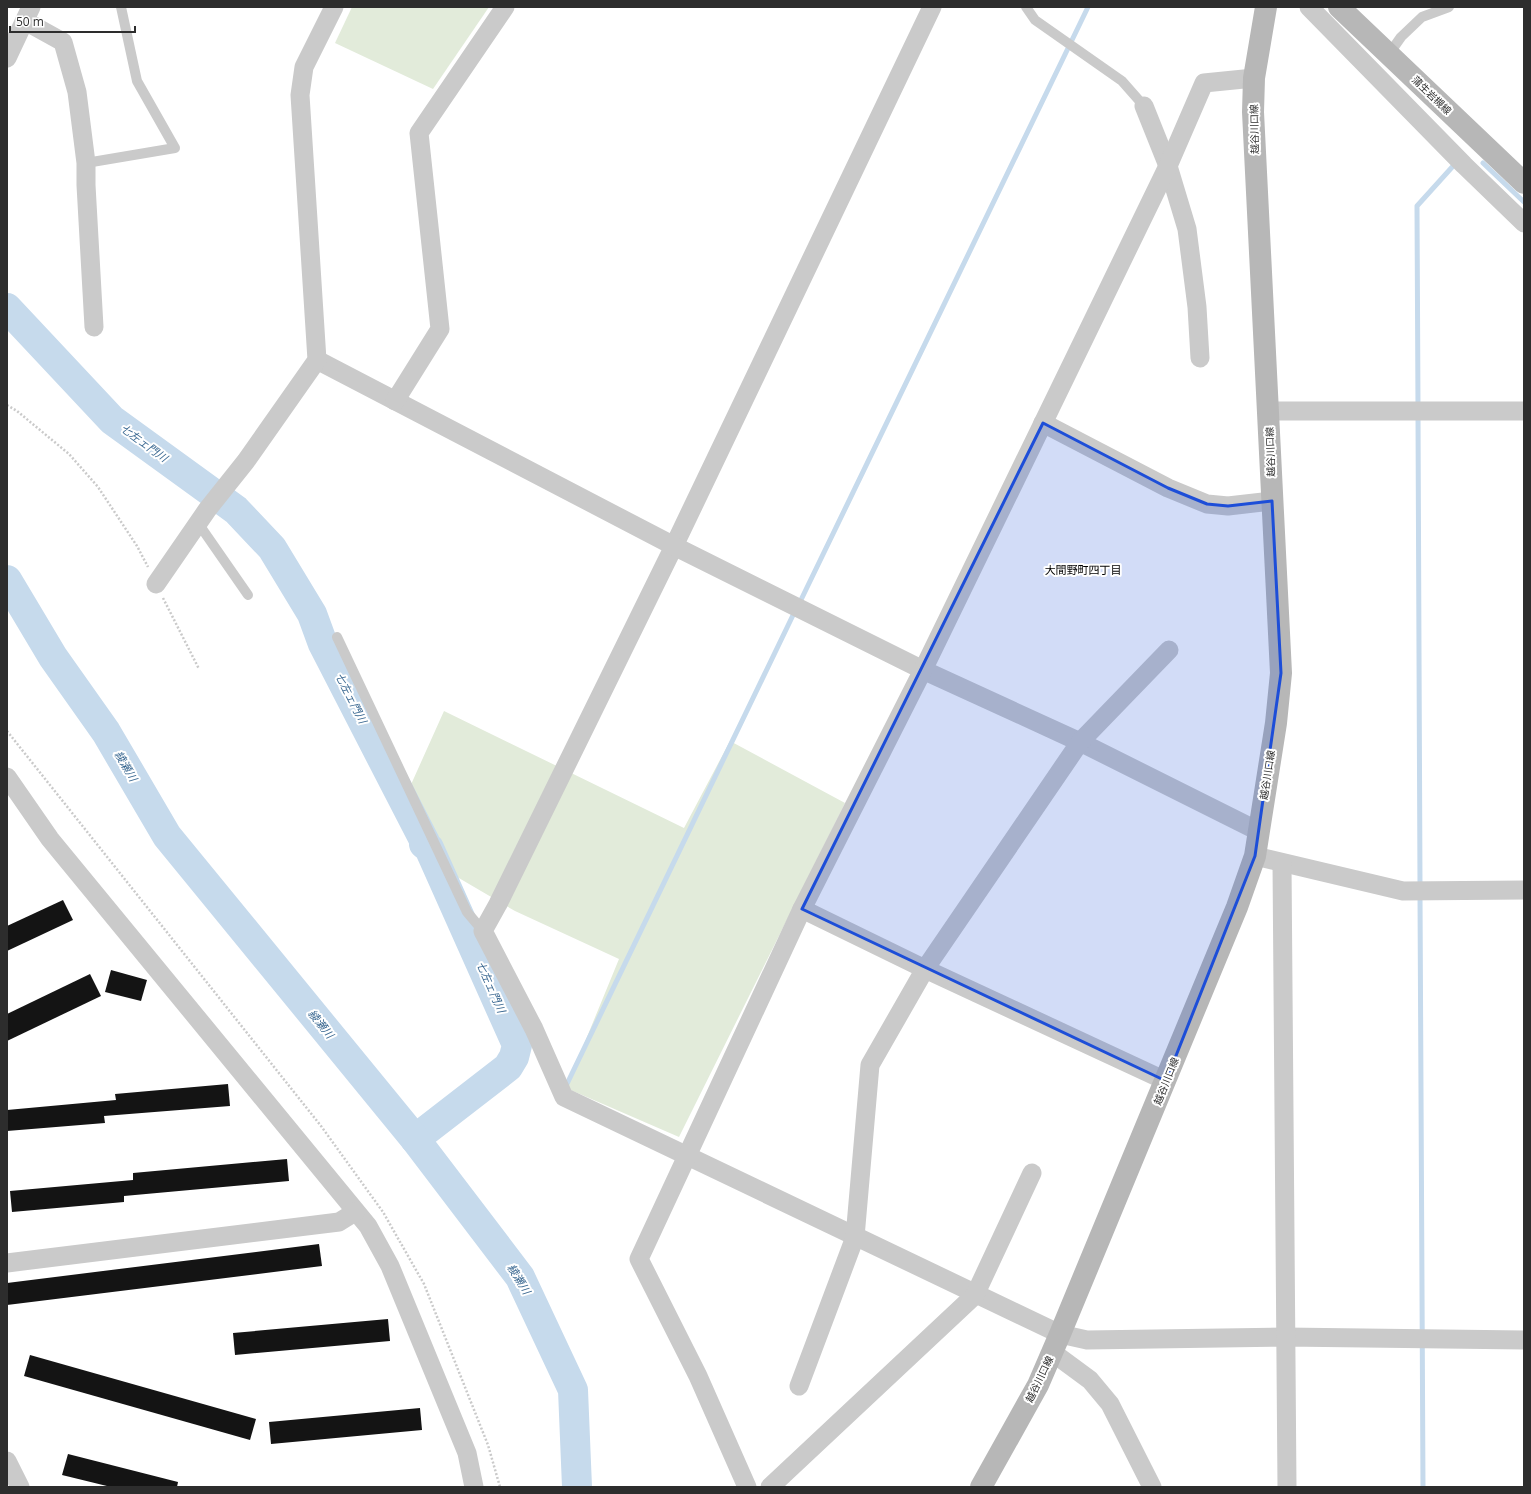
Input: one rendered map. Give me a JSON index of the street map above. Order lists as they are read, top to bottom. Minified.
{"streets":{"main road":["蒲生岩槻線","越谷川口線"]},"districts":["大間野町四丁目"],"water":["七左ェ門川","綾瀬川"],"scale_bar":"50 m"}
